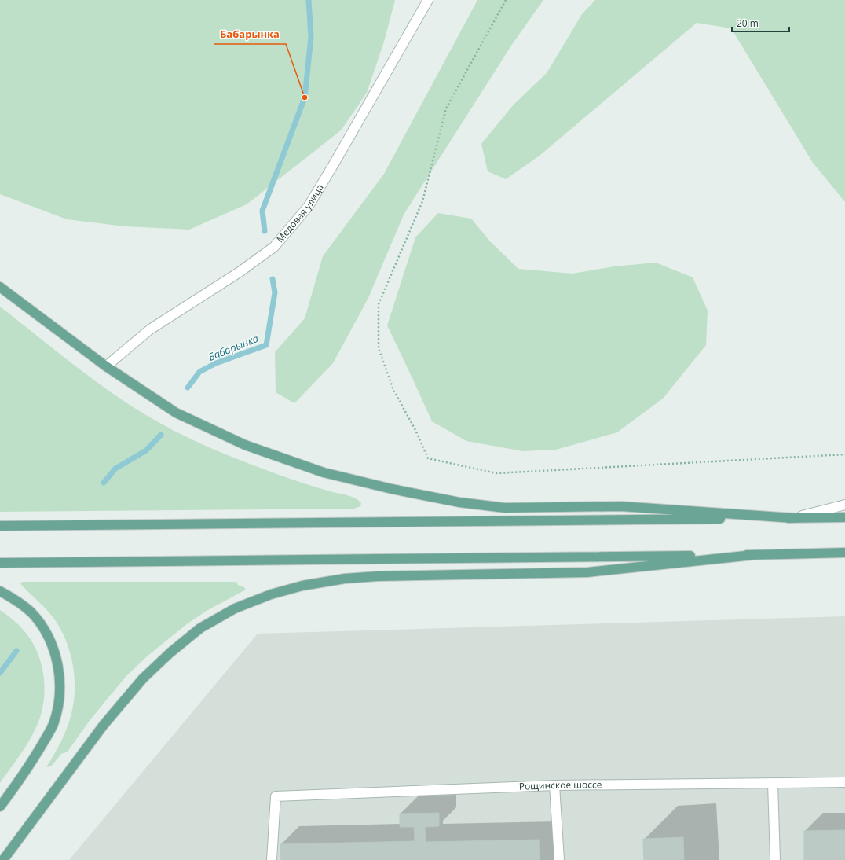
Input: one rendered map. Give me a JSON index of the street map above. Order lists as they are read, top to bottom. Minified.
{"streets":{"street":["Медовая улица","Рощинское шоссе"]},"water":["Бабарынка"],"places":["Бабарынка"],"scale_bar":"20 m"}
